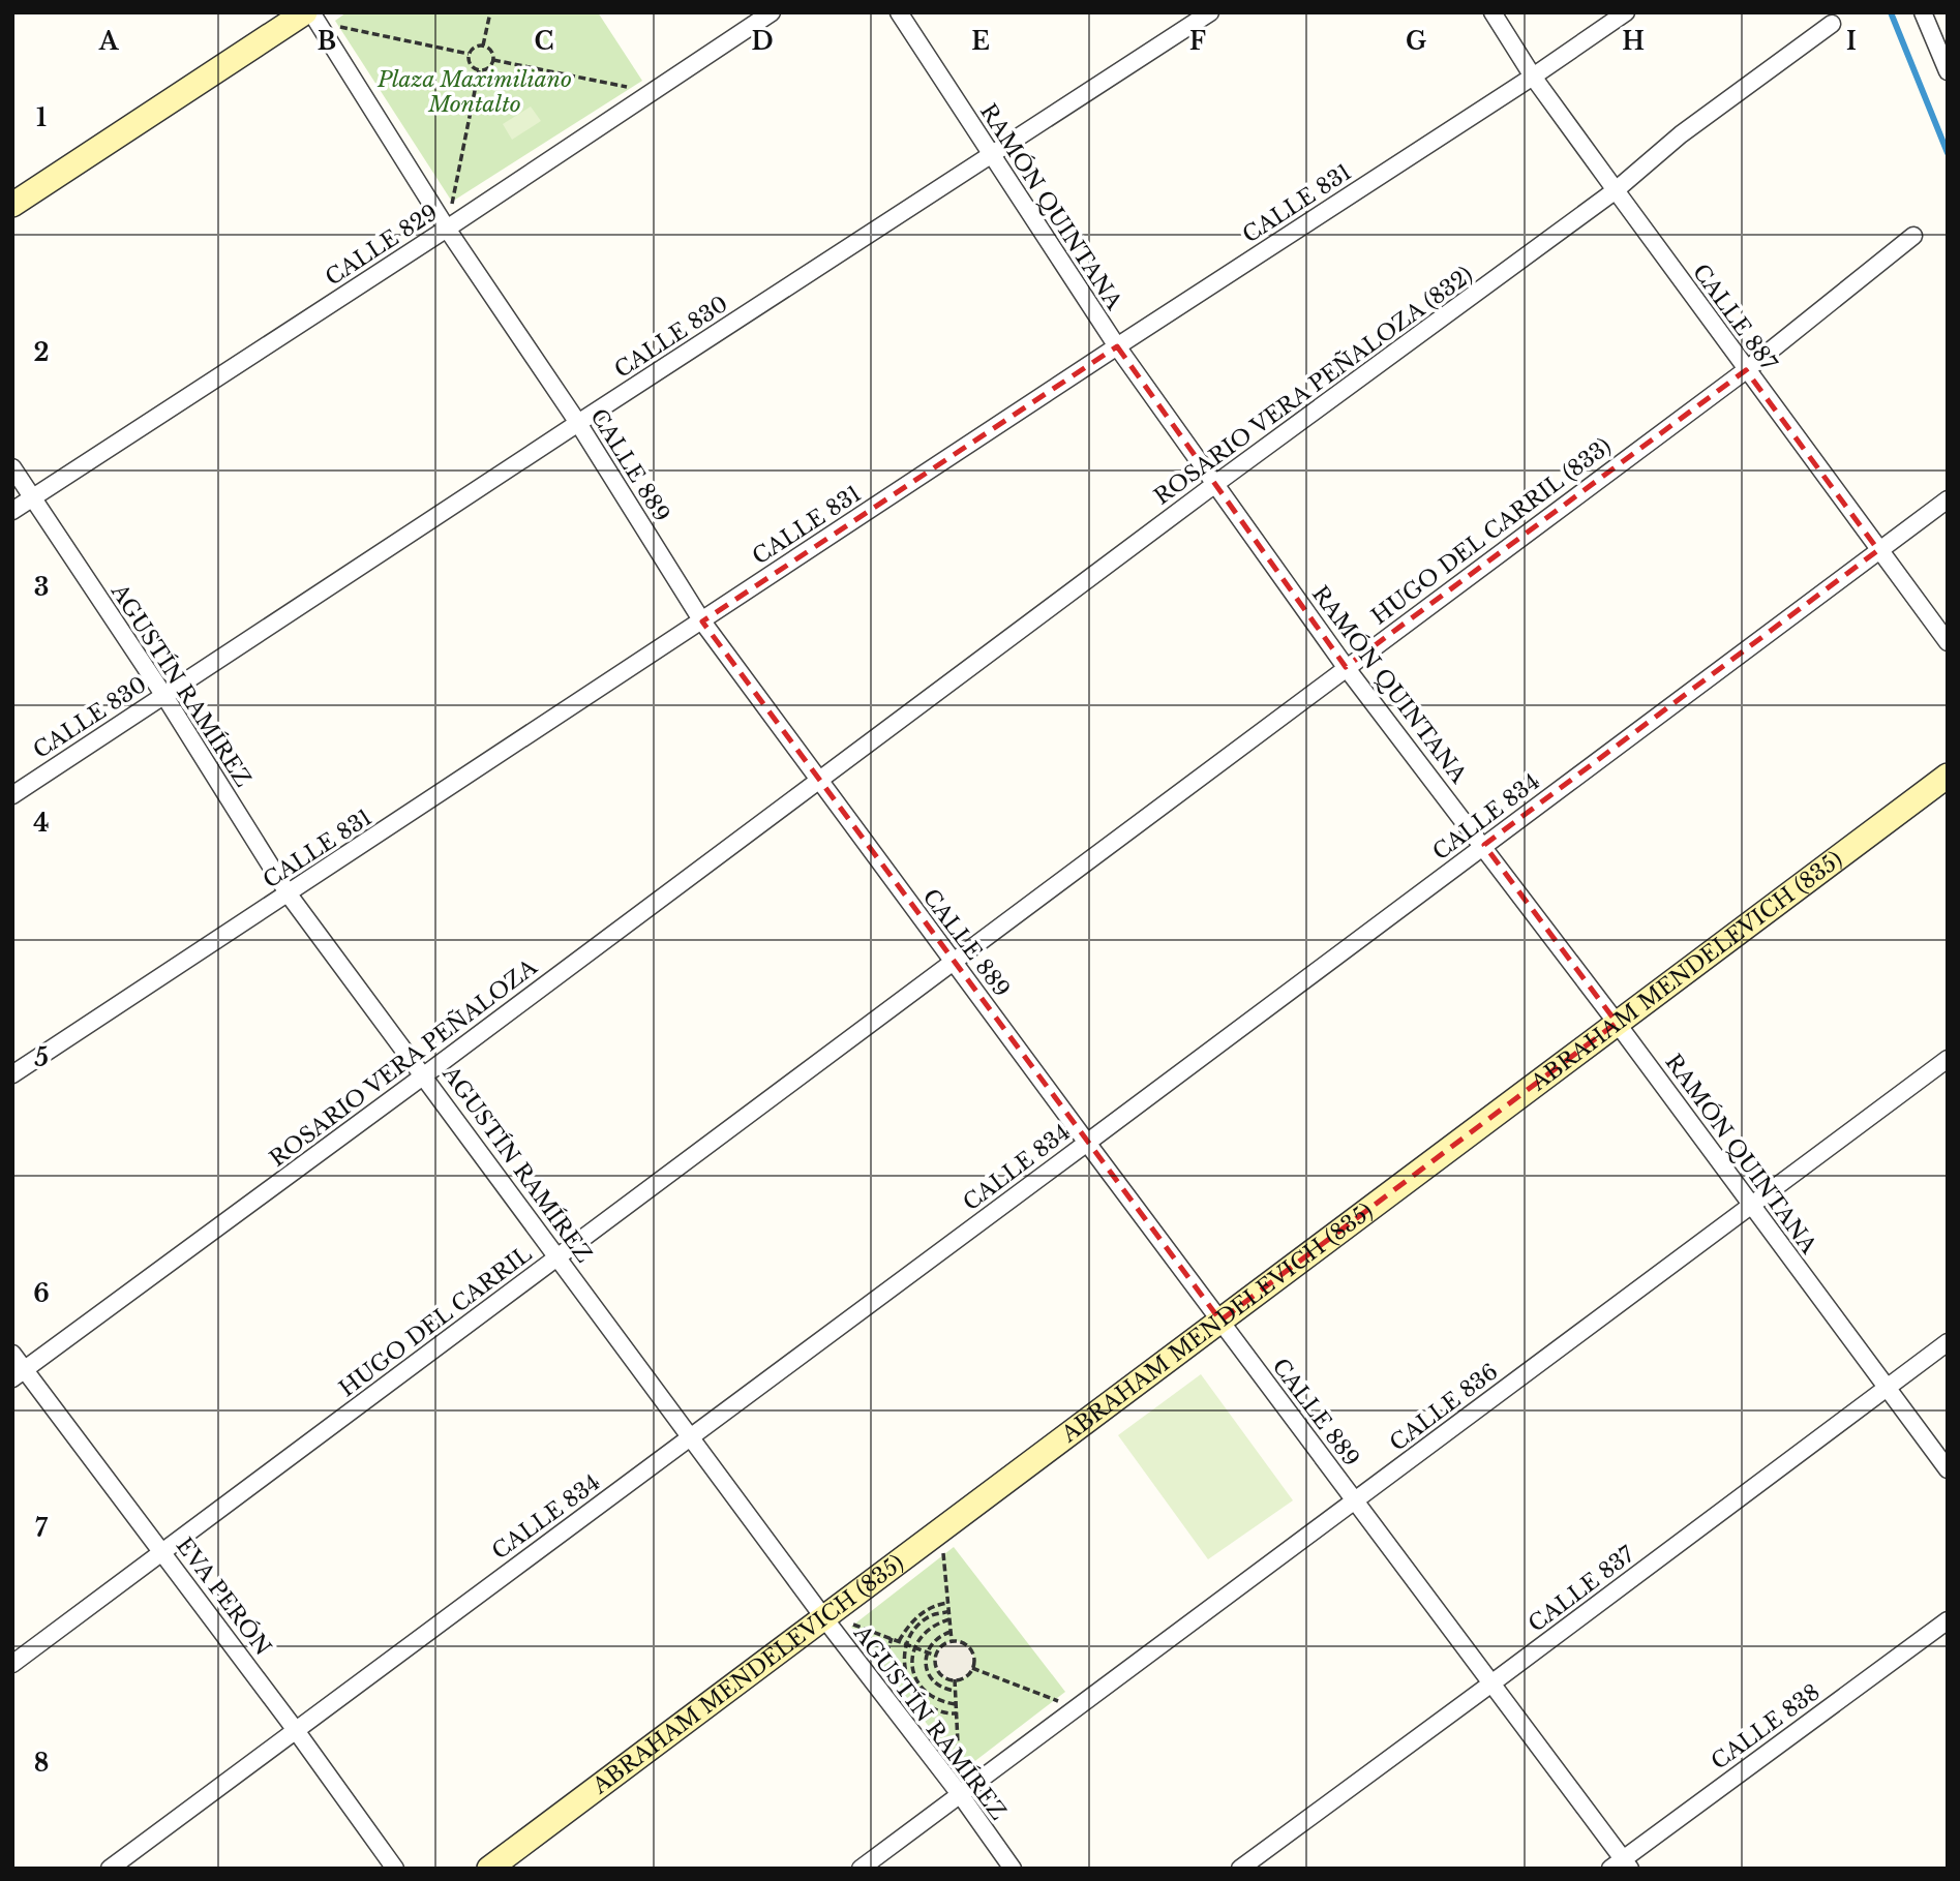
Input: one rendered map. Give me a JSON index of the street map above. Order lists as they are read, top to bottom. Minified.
{"streets":{"street":["CALLE 831","RAMÓN QUINTANA","CALLE 829","CALLE 887","CALLE 830","ROSARIO VERA PEÑALOZA (832)","CALLE 889","HUGO DEL CARRIL (833)","AGUSTÍN RAMÍREZ","CALLE 834","ABRAHAM MENDELEVICH (835)","ROSARIO VERA PEÑALOZA","HUGO DEL CARRIL","CALLE 836","CALLE 837","EVA PERÓN","CALLE 838"]},"crossings":[["CALLE 831","RAMÓN QUINTANA"],["CALLE 831","CALLE 887"],["CALLE 831","CALLE 889"],["CALLE 831","AGUSTÍN RAMÍREZ"],["RAMÓN QUINTANA","CALLE 830"],["RAMÓN QUINTANA","ROSARIO VERA PEÑALOZA (832)"],["RAMÓN QUINTANA","HUGO DEL CARRIL (833)"],["RAMÓN QUINTANA","CALLE 834"],["RAMÓN QUINTANA","ABRAHAM MENDELEVICH (835)"],["RAMÓN QUINTANA","CALLE 836"],["RAMÓN QUINTANA","CALLE 837"],["CALLE 829","CALLE 889"],["CALLE 829","AGUSTÍN RAMÍREZ"],["CALLE 887","ROSARIO VERA PEÑALOZA (832)"],["CALLE 887","HUGO DEL CARRIL (833)"],["CALLE 887","CALLE 834"],["CALLE 830","CALLE 889"],["CALLE 830","AGUSTÍN RAMÍREZ"],["ROSARIO VERA PEÑALOZA (832)","CALLE 889"],["ROSARIO VERA PEÑALOZA (832)","ROSARIO VERA PEÑALOZA"],["CALLE 889","HUGO DEL CARRIL (833)"],["CALLE 889","CALLE 834"],["CALLE 889","ABRAHAM MENDELEVICH (835)"],["CALLE 889","ROSARIO VERA PEÑALOZA"],["CALLE 889","HUGO DEL CARRIL"],["CALLE 889","CALLE 836"],["CALLE 889","CALLE 837"],["CALLE 889","CALLE 838"],["HUGO DEL CARRIL (833)","HUGO DEL CARRIL"],["AGUSTÍN RAMÍREZ","CALLE 834"],["AGUSTÍN RAMÍREZ","ABRAHAM MENDELEVICH (835)"],["AGUSTÍN RAMÍREZ","ROSARIO VERA PEÑALOZA"],["AGUSTÍN RAMÍREZ","HUGO DEL CARRIL"],["AGUSTÍN RAMÍREZ","CALLE 836"],["CALLE 834","EVA PERÓN"],["ROSARIO VERA PEÑALOZA","EVA PERÓN"],["HUGO DEL CARRIL","EVA PERÓN"]],"parks":["Plaza Maximiliano Montalto"],"grid":{"columns":["A","B","C","D","E","F","G","H","I"],"rows":["1","2","3","4","5","6","7","8"]}}
